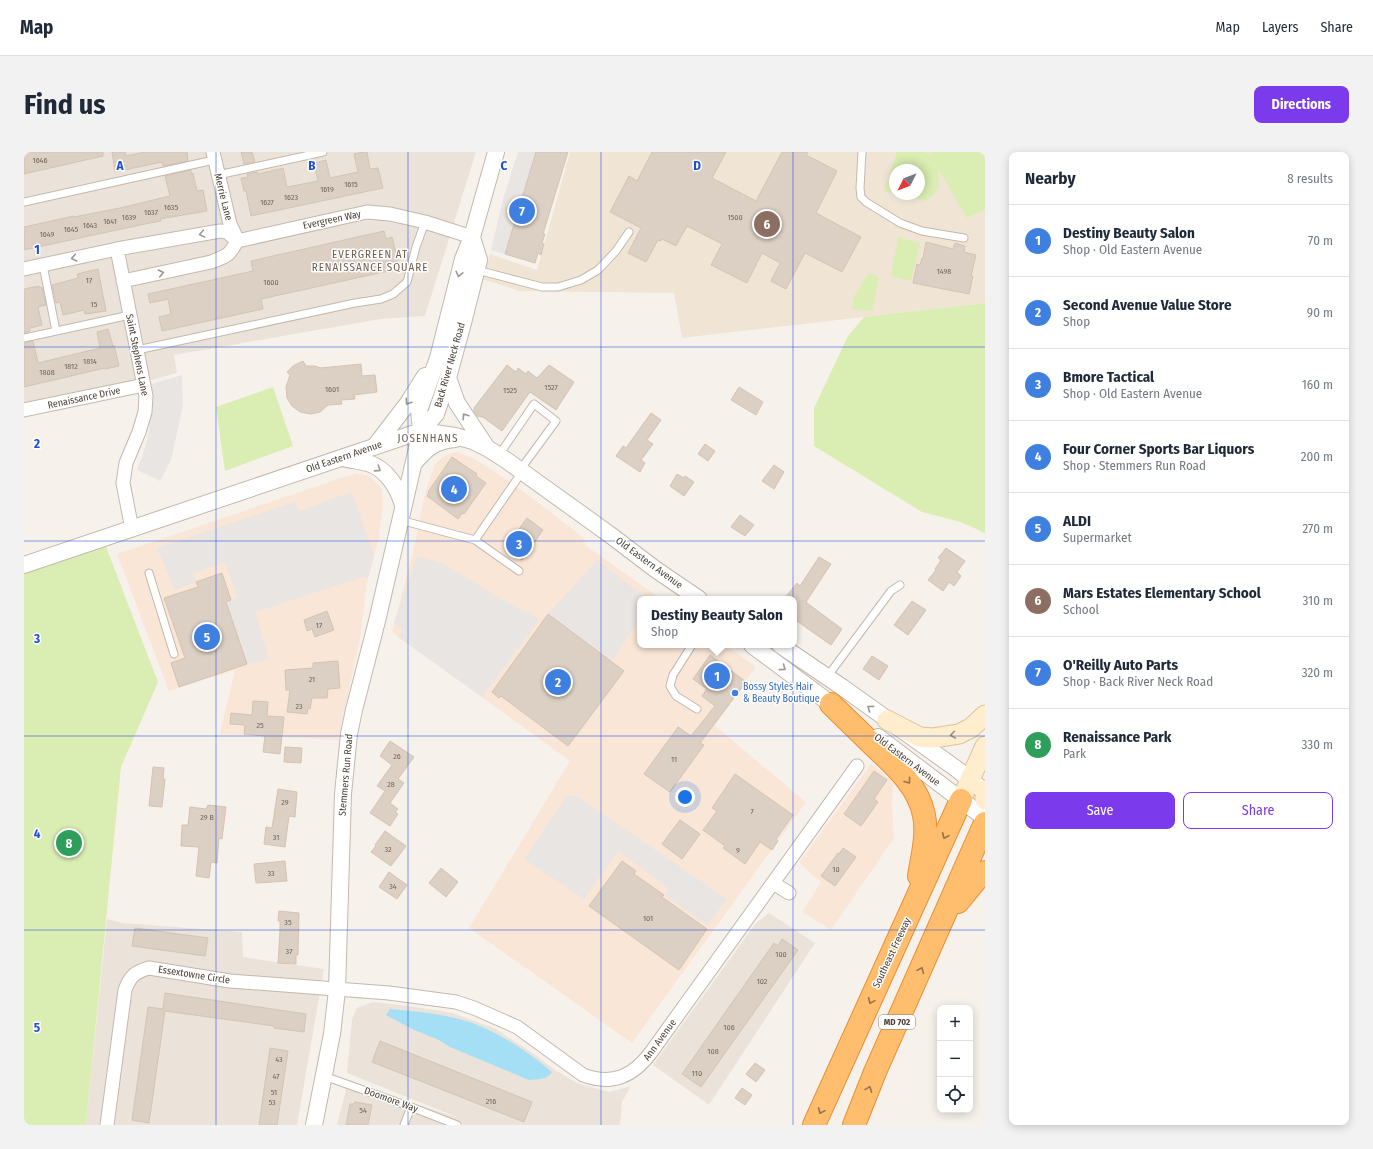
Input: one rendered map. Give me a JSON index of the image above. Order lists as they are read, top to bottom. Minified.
{"streets":{"highway":["Southeast Freeway","MD 702"],"street":["Merrie Lane","Evergreen Way","Saint Stephens Lane","Back River Neck Road","Renaissance Drive","Old Eastern Avenue","Stemmers Run Road","Essextowne Circle","Ann Avenue"],"lane":["Doomore Way"]},"crossings":[["Merrie Lane","Evergreen Way"],["Evergreen Way","Back River Neck Road"],["Saint Stephens Lane","Renaissance Drive"],["Saint Stephens Lane","Old Eastern Avenue"],["Back River Neck Road","Old Eastern Avenue"],["Back River Neck Road","Stemmers Run Road"],["Old Eastern Avenue","Stemmers Run Road"],["Old Eastern Avenue","Southeast Freeway"],["Old Eastern Avenue","MD 702"],["Stemmers Run Road","Essextowne Circle"],["Stemmers Run Road","Ann Avenue"],["Stemmers Run Road","Doomore Way"],["Southeast Freeway","MD 702"],["Essextowne Circle","Ann Avenue"]],"one_way":["Southeast Freeway"],"districts":["EVERGREEN AT RENAISSANCE SQUARE","JOSENHANS"],"places":["Bossy Styles Hair & Beauty Boutique"],"house_numbers":["1646","1615","1619","1623","1627","1635","1637","1639","1500","1641","1643","1645","1649","1498","17","1600","15","1814","1812","1808","1527","1601","1525","17","21","23","25","26","11","28","29","7","29 B","31","32","9","10","33","34","101","35","37","100","102","106","108","43","110","47","51","216","53","54"],"north":"bottom left","page":{"header":"Map","nav":["Map","Layers","Share"],"buttons":["Directions",["Save","Share"]],"title":"Find us","heading":["Nearby","8 results"],"pins":["7","6","4","3","5","1","2","8"],"list":[{"mark":"1","name":"Destiny Beauty Salon","note":"Shop · Old Eastern Avenue","value":"70 m"},{"mark":"2","name":"Second Avenue Value Store","note":"Shop","value":"90 m"},{"mark":"3","name":"Bmore Tactical","note":"Shop · Old Eastern Avenue","value":"160 m"},{"mark":"4","name":"Four Corner Sports Bar Liquors","note":"Shop · Stemmers Run Road","value":"200 m"},{"mark":"5","name":"ALDI","note":"Supermarket","value":"270 m"},{"mark":"6","name":"Mars Estates Elementary School","note":"School","value":"310 m"},{"mark":"7","name":"O'Reilly Auto Parts","note":"Shop · Back River Neck Road","value":"320 m"},{"mark":"8","name":"Renaissance Park","note":"Park","value":"330 m"}],"popup":["Destiny Beauty Salon","Shop"],"map_buttons":["+","−"]},"grid":{"columns":["A","B","C","D"],"rows":["1","2","3","4","5"]}}
